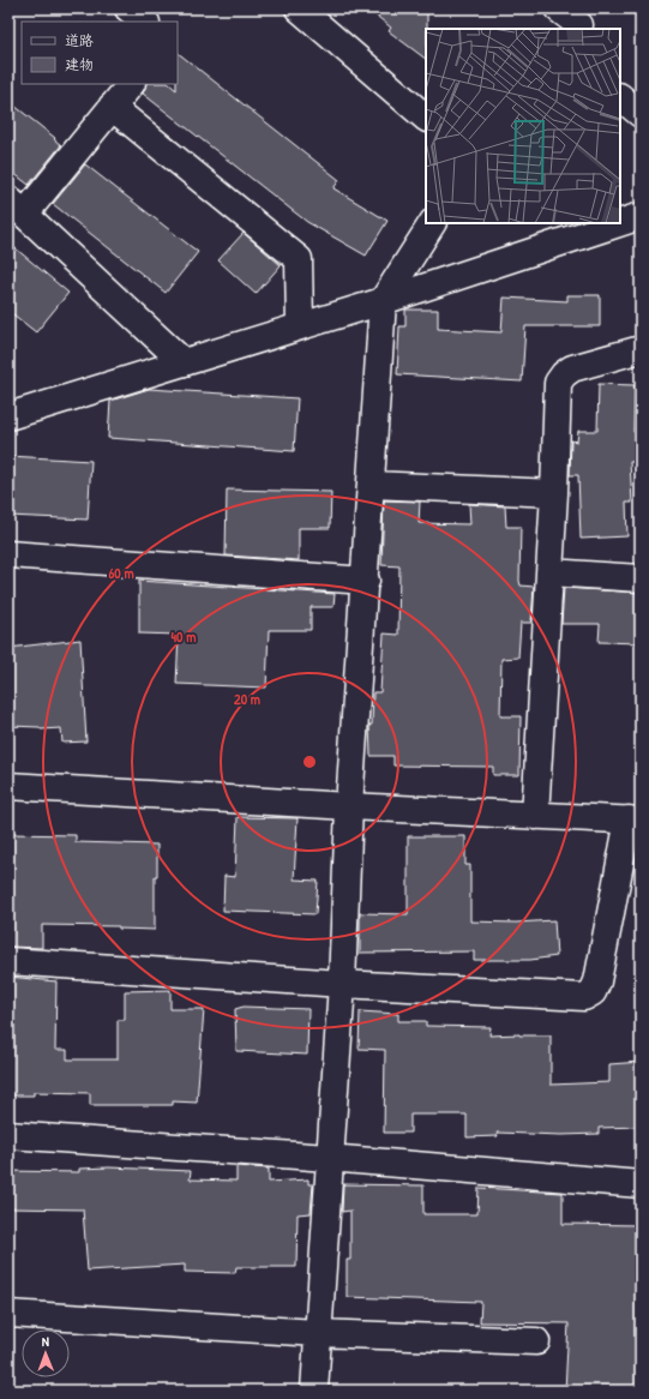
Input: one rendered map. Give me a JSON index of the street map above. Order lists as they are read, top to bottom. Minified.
{"legend":["道路","建物"],"north":"top","rings":["60 m","40 m","20 m"]}
